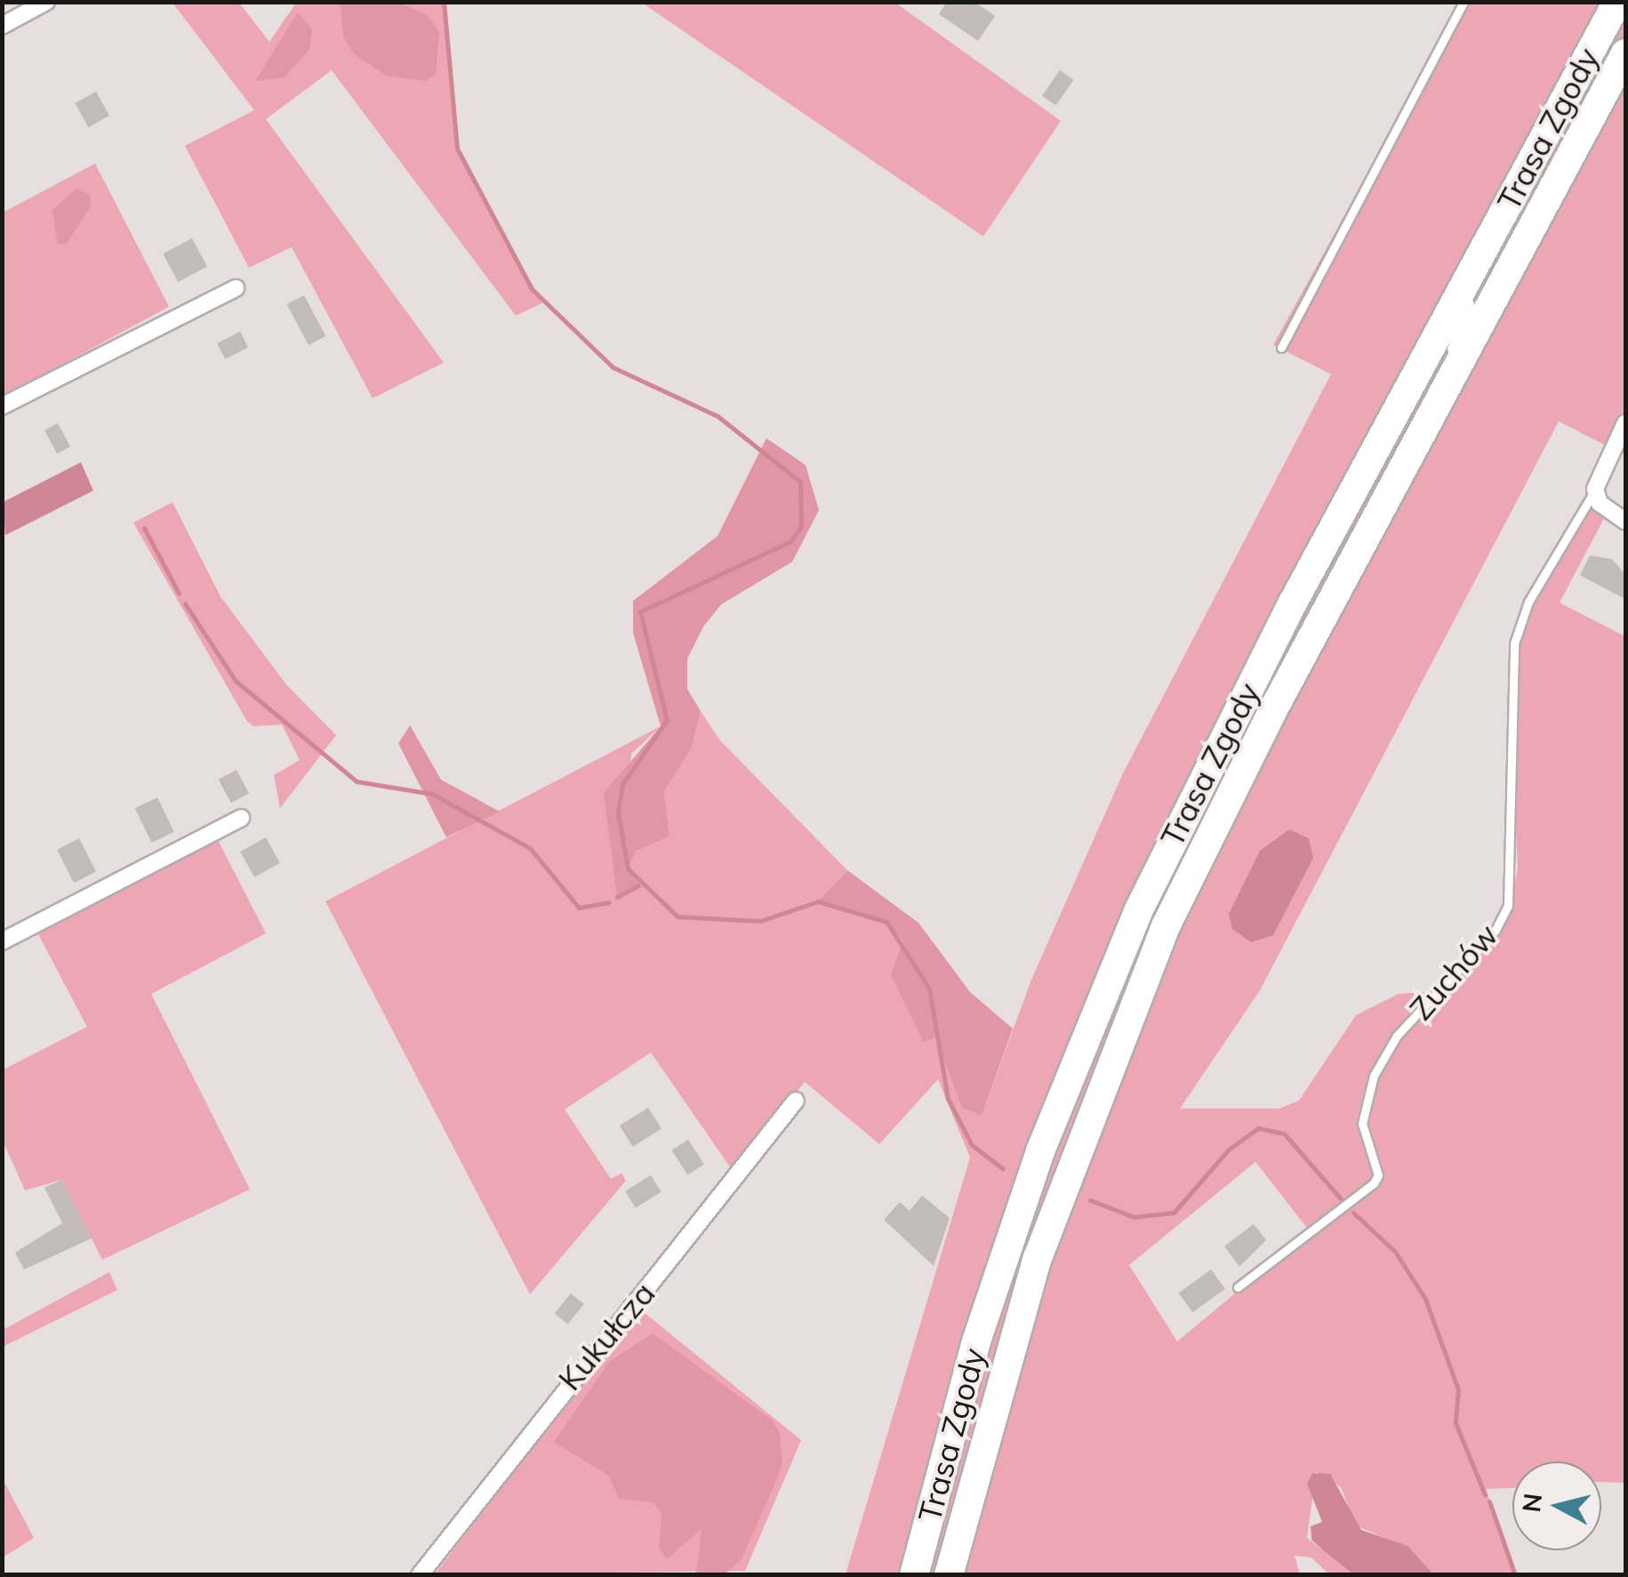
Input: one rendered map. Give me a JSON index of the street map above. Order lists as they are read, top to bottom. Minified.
{"streets":{"highway":["Trasa Zgody"],"street":["Zuchów","Kukułcza"]},"north":"left"}
